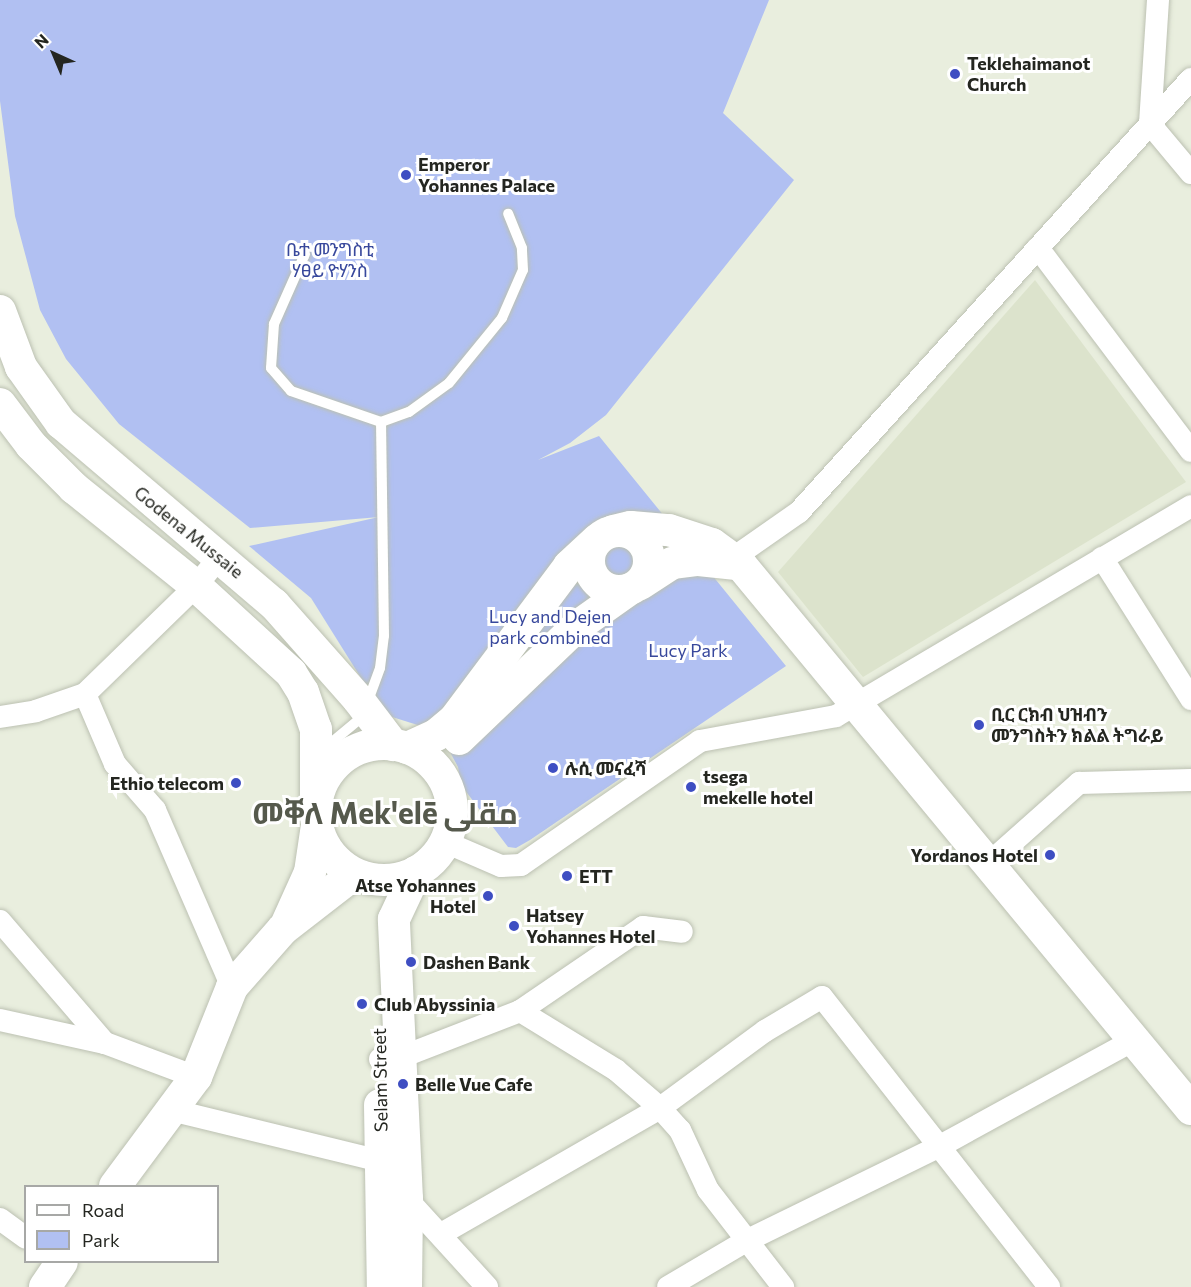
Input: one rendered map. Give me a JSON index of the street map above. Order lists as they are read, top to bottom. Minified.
{"streets":{"street":["Godena Mussaie","Selam Street"]},"crossings":[["Godena Mussaie","Selam Street"]],"districts":["መቐለ Mek'elē مقلى"],"parks":["ቤተ መንግስቲ ሃፀይ ዮሃንስ","Lucy and Dejen park combined","Lucy Park"],"places":["Teklehaimanot Church","Emperor Yohannes Palace","ቢር ርክብ ህዝብን መንግስትን ክልል ትግራይ","ሉሲ መናፈሻ","Ethio telecom","tsega mekelle hotel","Yordanos Hotel","ETT","Atse Yohannes Hotel","Hatsey Yohannes Hotel","Dashen Bank","Club Abyssinia","Belle Vue Cafe"],"legend":["Road","Park"],"north":"top left"}
